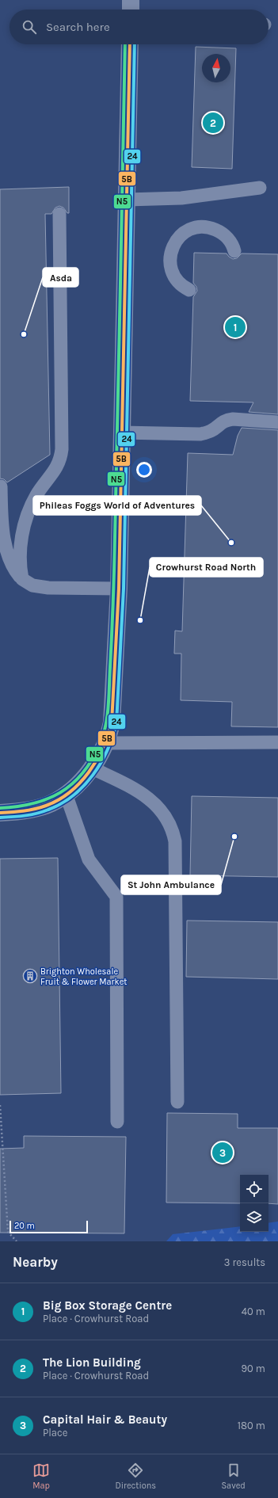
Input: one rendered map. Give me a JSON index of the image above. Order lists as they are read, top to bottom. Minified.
{"places":{"other":["Asda","Phileas Foggs World of Adventures","Crowhurst Road North","St John Ambulance"],"building":["Brighton Wholesale Fruit & Flower Market"]},"lines":["transit line 5B","transit line 24","transit line N5"],"scale_bar":"20 m","north":"top","page":{"search":"Search here","pins":["2","1","3"],"scale":"20 m","heading":["Nearby","3 results"],"list":[{"mark":"1","name":"Big Box Storage Centre","note":"Place · Crowhurst Road","value":"40 m"},{"mark":"2","name":"The Lion Building","note":"Place · Crowhurst Road","value":"90 m"},{"mark":"3","name":"Capital Hair & Beauty","note":"Place","value":"180 m"}],"nav":["Map","Directions","Saved"]}}
